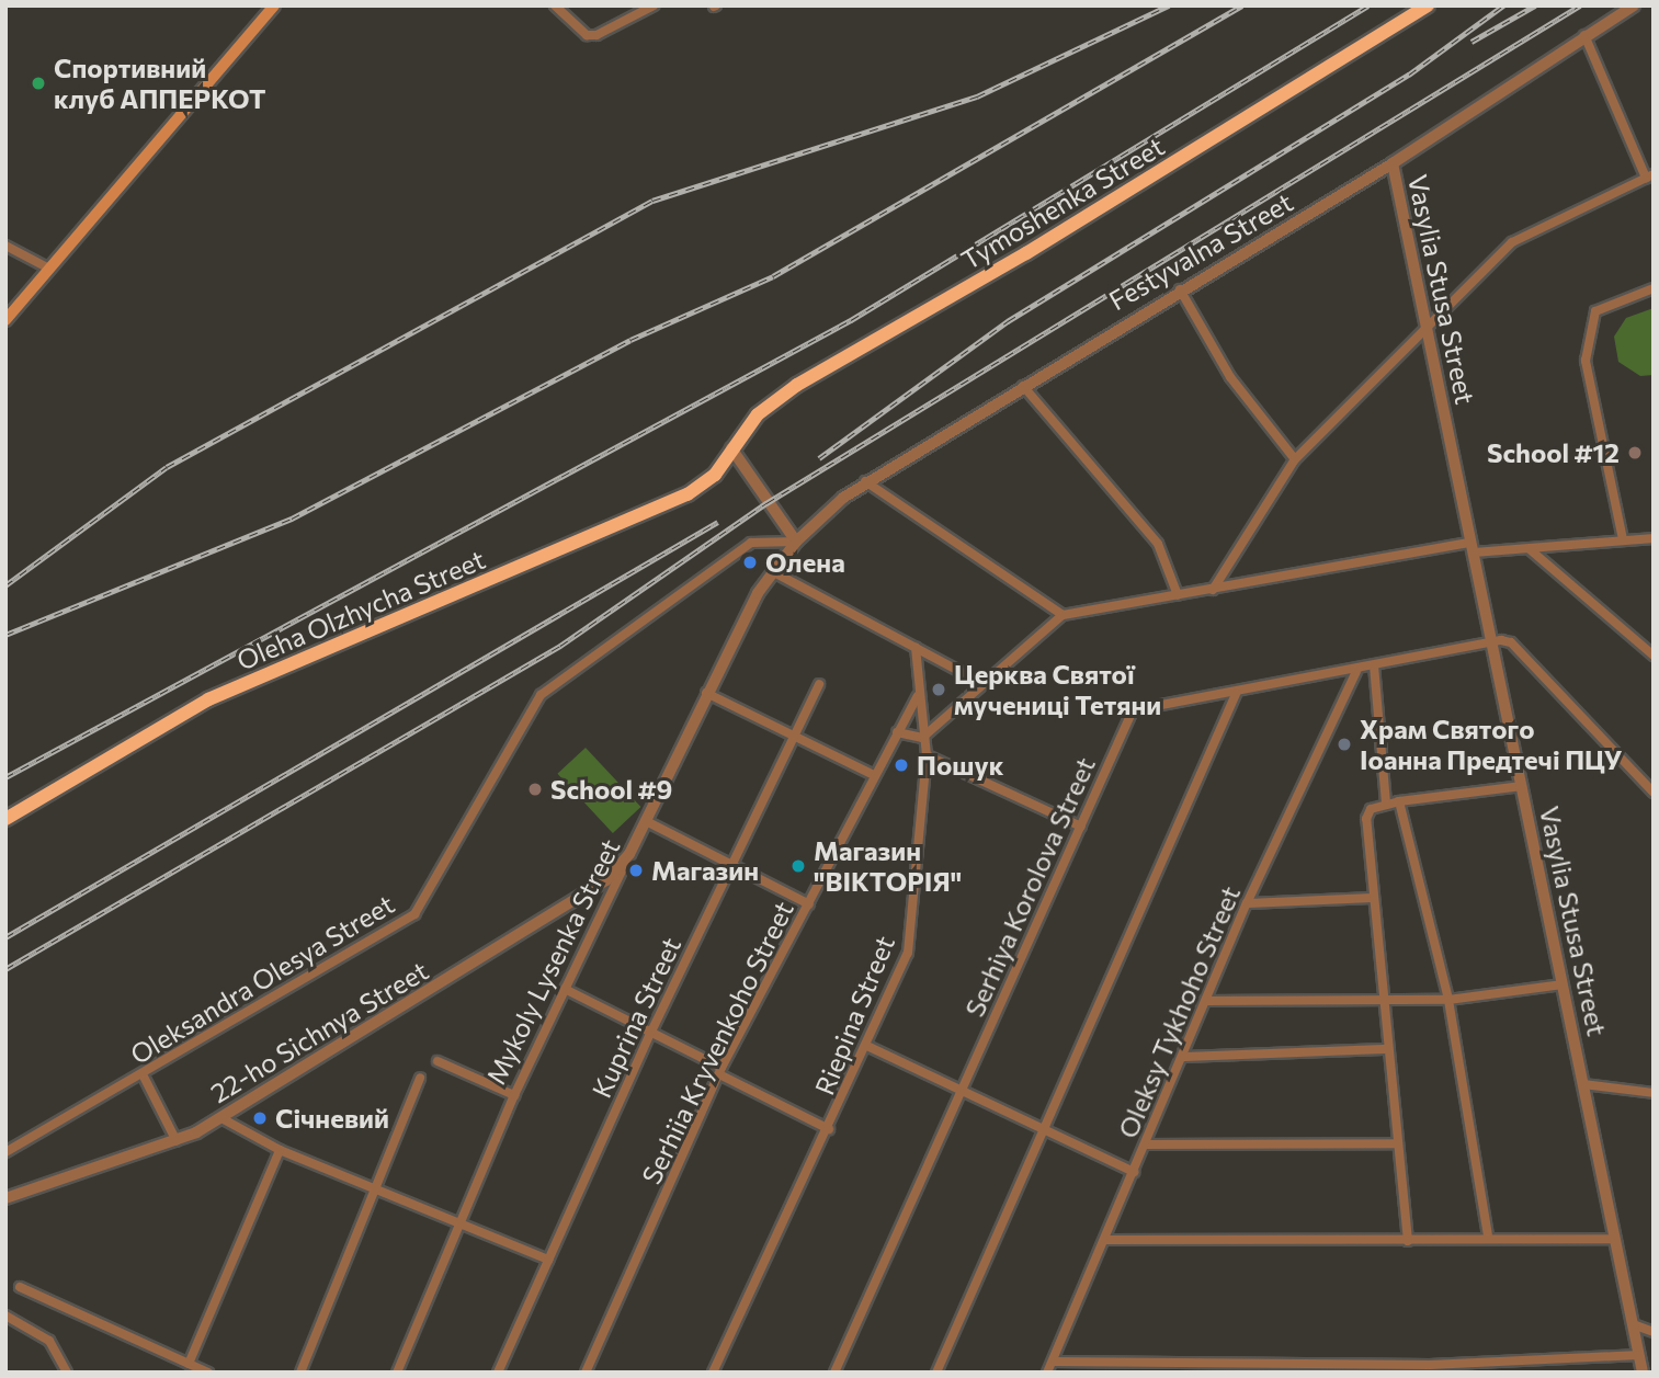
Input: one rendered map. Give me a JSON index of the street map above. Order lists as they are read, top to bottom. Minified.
{"streets":{"highway":["Tymoshenka Street","Oleha Olzhycha Street"],"street":["Festyvalna Street","Vasylia Stusa Street","Serhiya Korolova Street","Mykoly Lysenka Street","Oleksandra Olesya Street","Oleksy Tykhoho Street","Riepina Street","Kuprina Street","22-ho Sichnya Street","Serhiia Kryvenkoho Street"]},"crossings":[["Tymoshenka Street","Oleha Olzhycha Street"],["Festyvalna Street","Vasylia Stusa Street"],["Festyvalna Street","Mykoly Lysenka Street"],["Festyvalna Street","Oleksandra Olesya Street"],["Vasylia Stusa Street","Serhiya Korolova Street"],["Serhiya Korolova Street","Oleksy Tykhoho Street"],["Mykoly Lysenka Street","Oleksandra Olesya Street"],["Mykoly Lysenka Street","22-ho Sichnya Street"],["Riepina Street","Serhiia Kryvenkoho Street"]],"places":["Спортивний клуб АППЕРКОТ","School #12","Олена","Церква Святої мучениці Тетяни","Храм Святого Іоанна Предтечі ПЦУ","Пошук","School #9","Магазин \"ВІКТОРІЯ\"","Магазин","Січневий"]}
